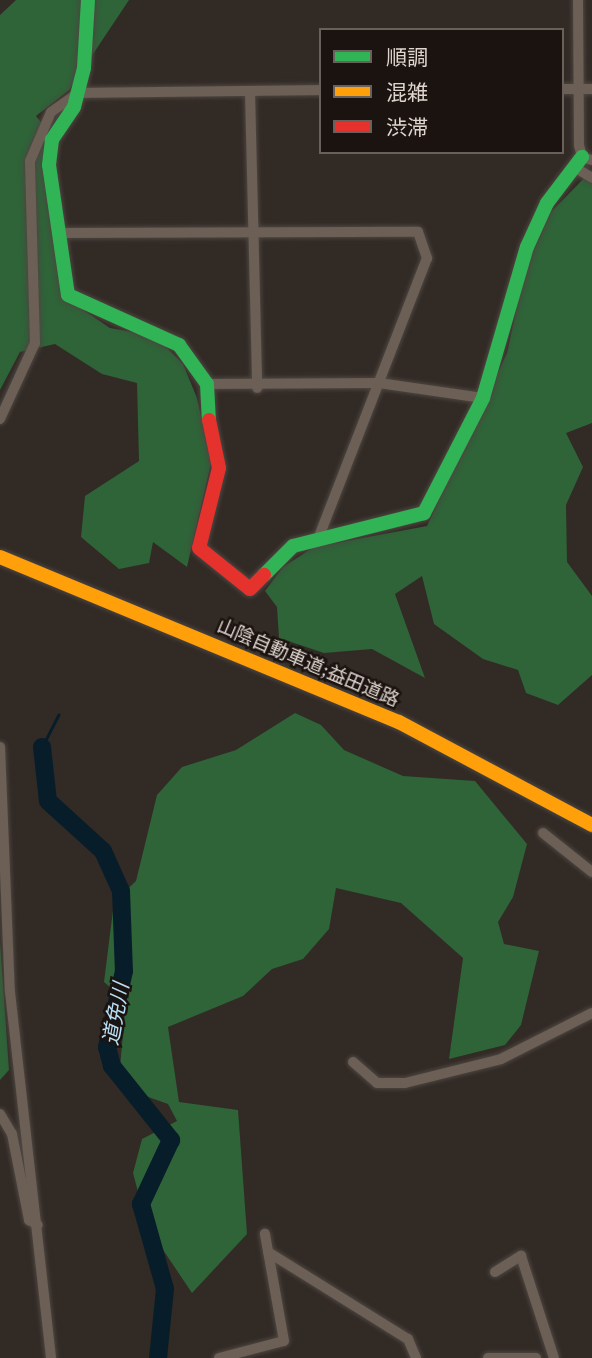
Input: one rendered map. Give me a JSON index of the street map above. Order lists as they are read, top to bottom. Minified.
{"streets":{"main road":["山陰自動車道;益田道路"]},"water":["道免川"],"legend":["順調","混雑","渋滞"]}
